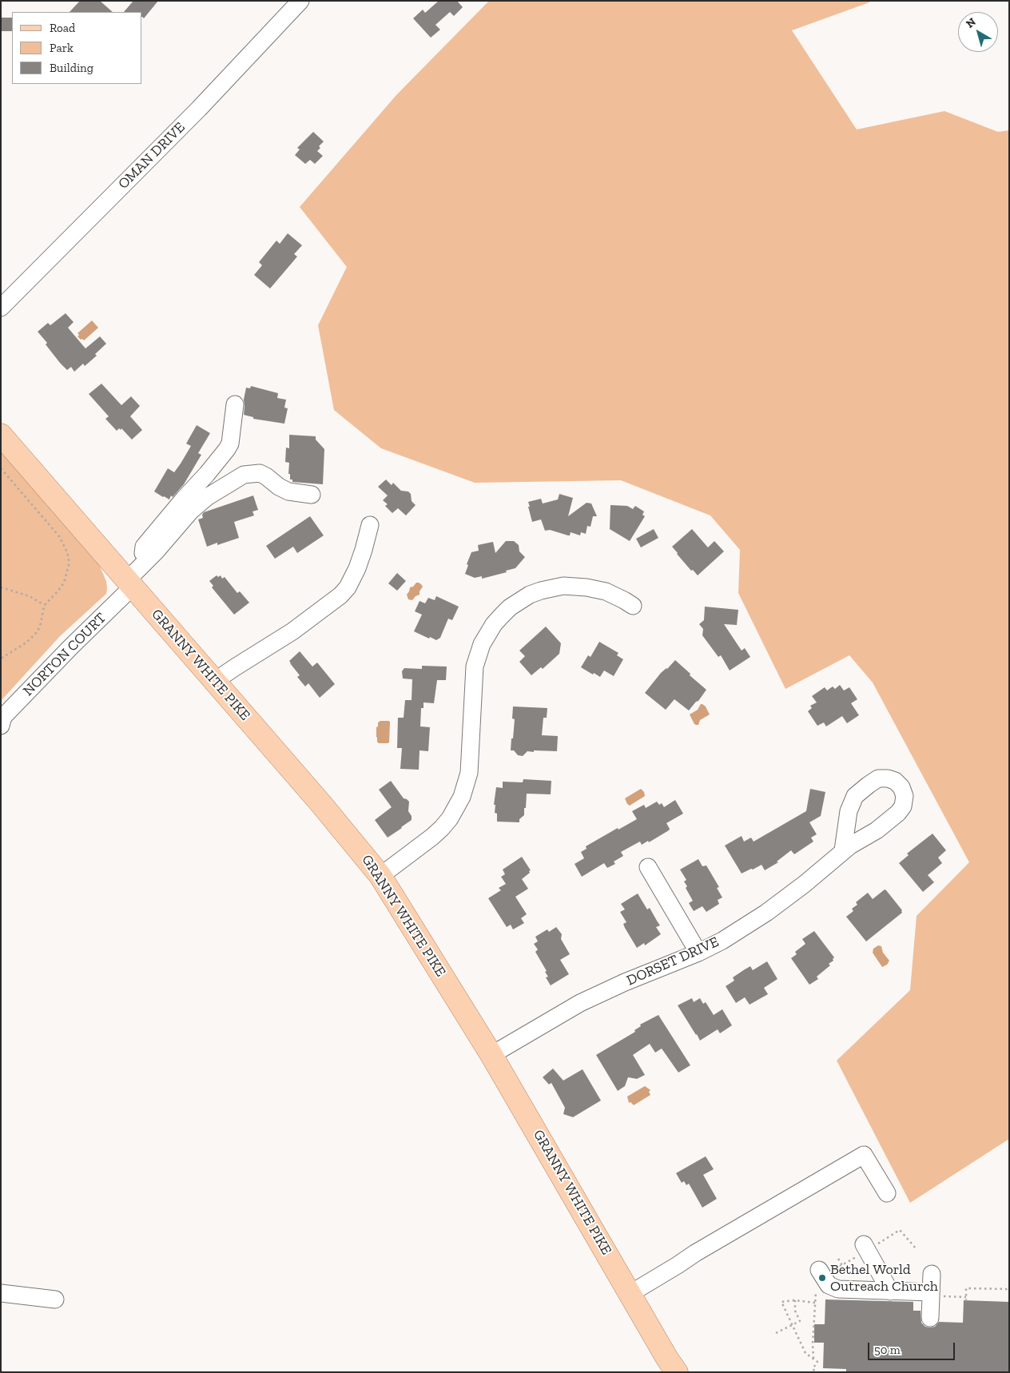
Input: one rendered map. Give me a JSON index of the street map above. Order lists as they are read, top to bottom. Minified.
{"streets":{"main road":["GRANNY WHITE PIKE"],"street":["OMAN DRIVE","NORTON COURT","DORSET DRIVE"]},"crossings":[["NORTON COURT","GRANNY WHITE PIKE"],["GRANNY WHITE PIKE","DORSET DRIVE"]],"places":["Bethel World Outreach Church"],"legend":["Road","Park","Building"],"scale_bar":"50 m","north":"top left"}
